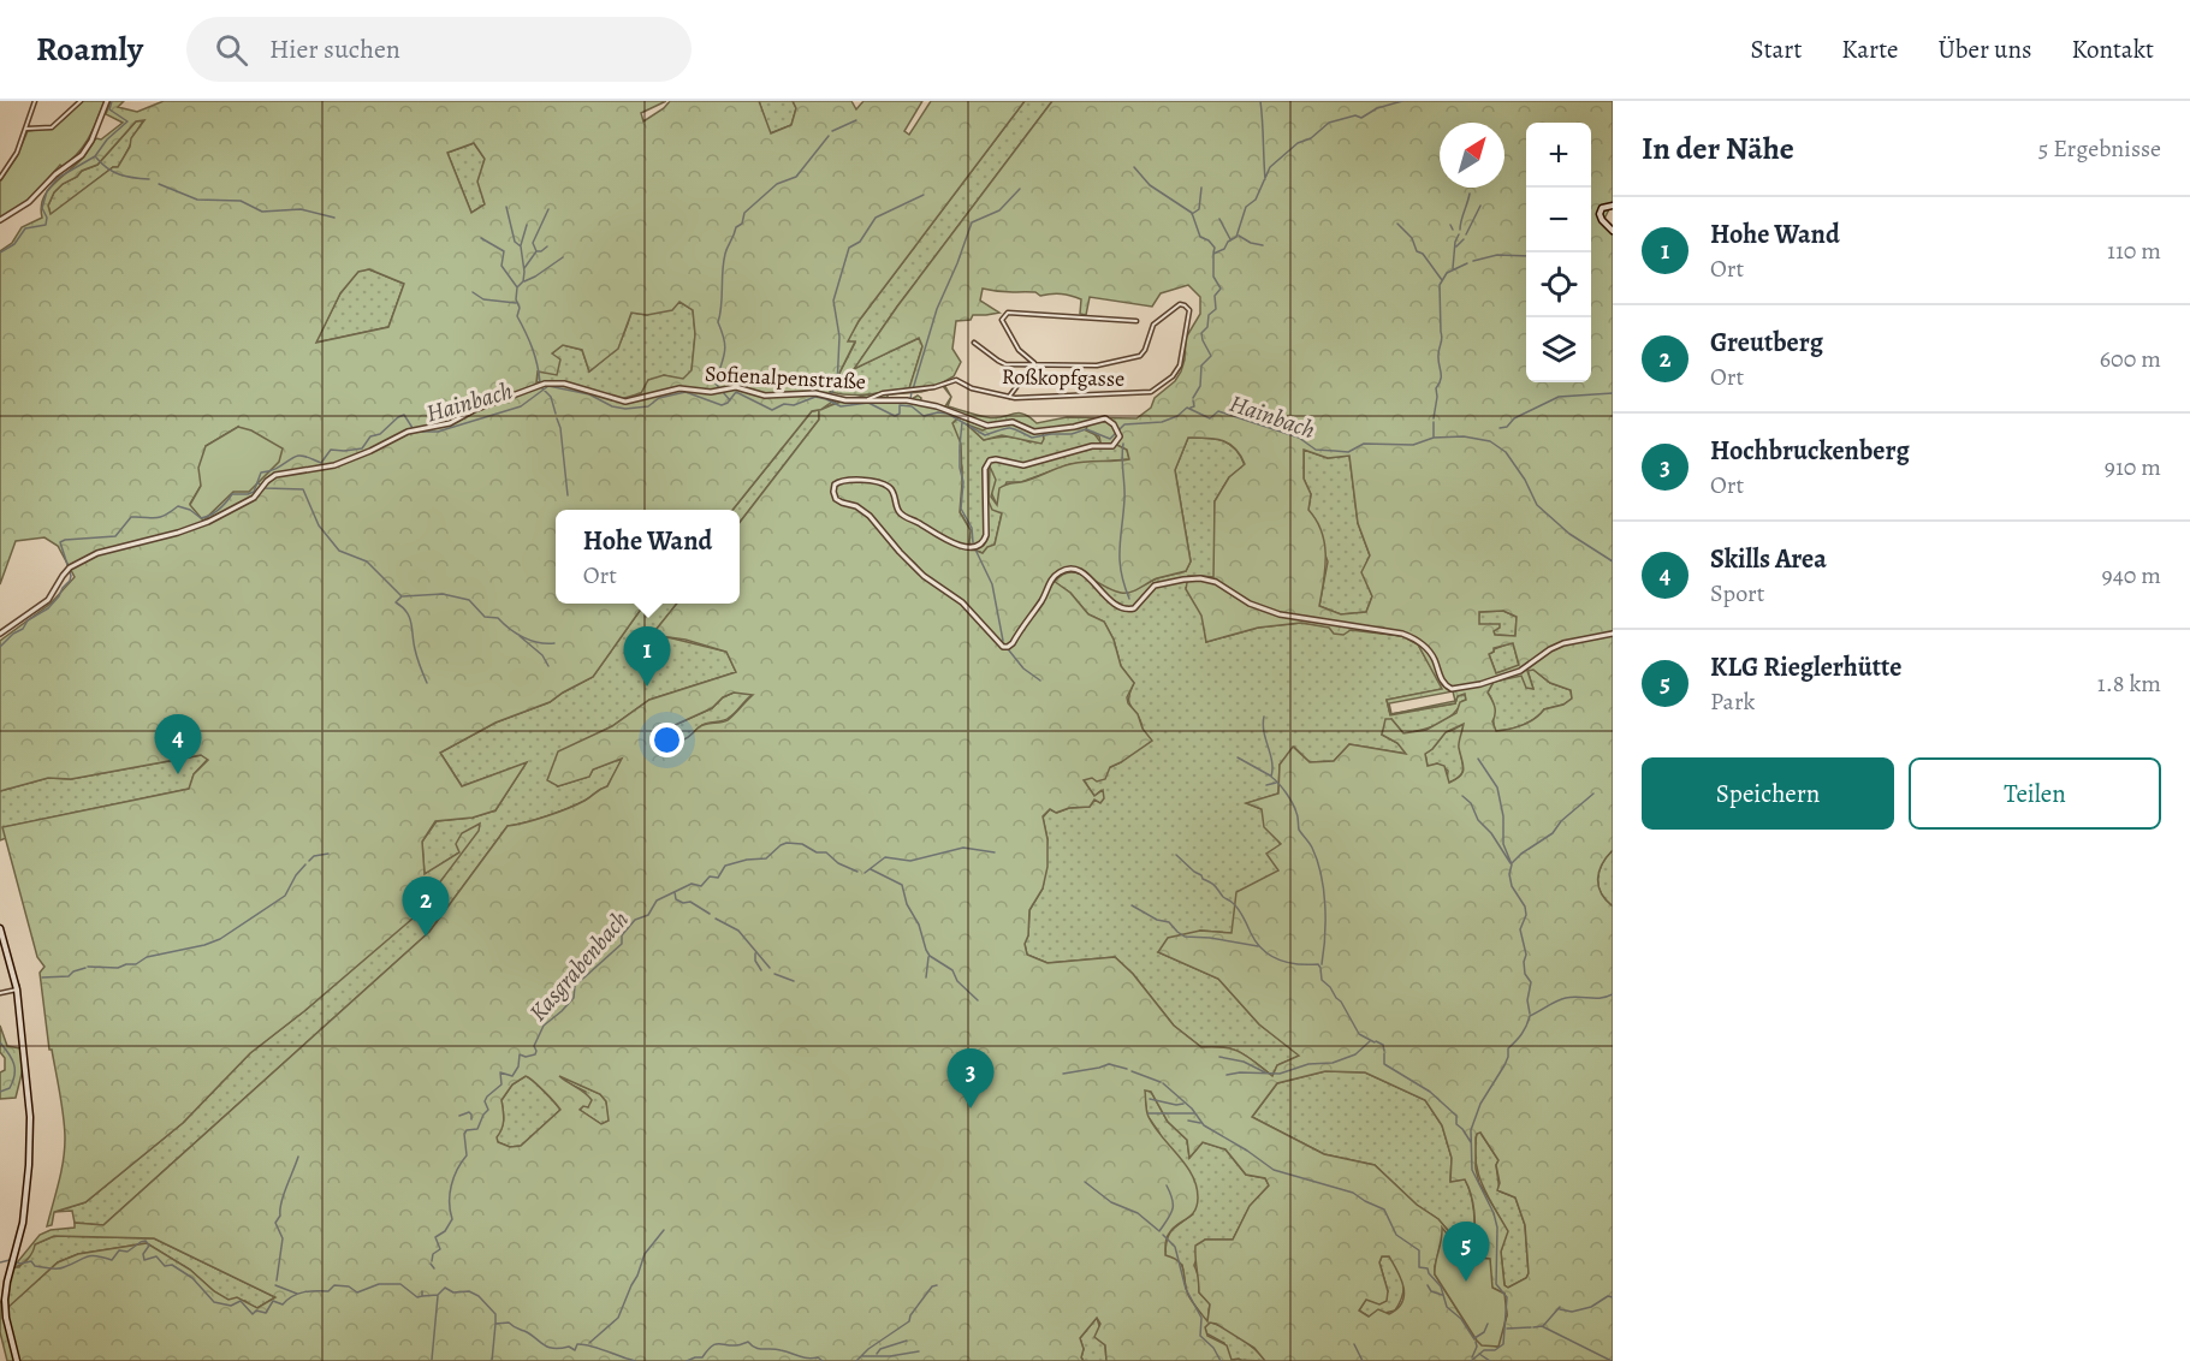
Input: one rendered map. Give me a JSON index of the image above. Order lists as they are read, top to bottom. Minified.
{"streets":{"street":["Sofienalpenstraße","Roßkopfgasse"]},"crossings":[["Sofienalpenstraße","Roßkopfgasse"]],"water":["Hainbach","Kasgrabenbach"],"north":"top right","page":{"header":"Roamly","search":"Hier suchen","nav":["Start","Karte","Über uns","Kontakt"],"heading":["In der Nähe","5 Ergebnisse"],"map_buttons":["+","−"],"list":[{"mark":"1","name":"Hohe Wand","note":"Ort","value":"110 m"},{"mark":"2","name":"Greutberg","note":"Ort","value":"600 m"},{"mark":"3","name":"Hochbruckenberg","note":"Ort","value":"910 m"},{"mark":"4","name":"Skills Area","note":"Sport","value":"940 m"},{"mark":"5","name":"KLG Rieglerhütte","note":"Park","value":"1.8 km"}],"popup":["Hohe Wand","Ort"],"pins":["1","4","2","3","5"],"buttons":["Speichern","Teilen"]}}
